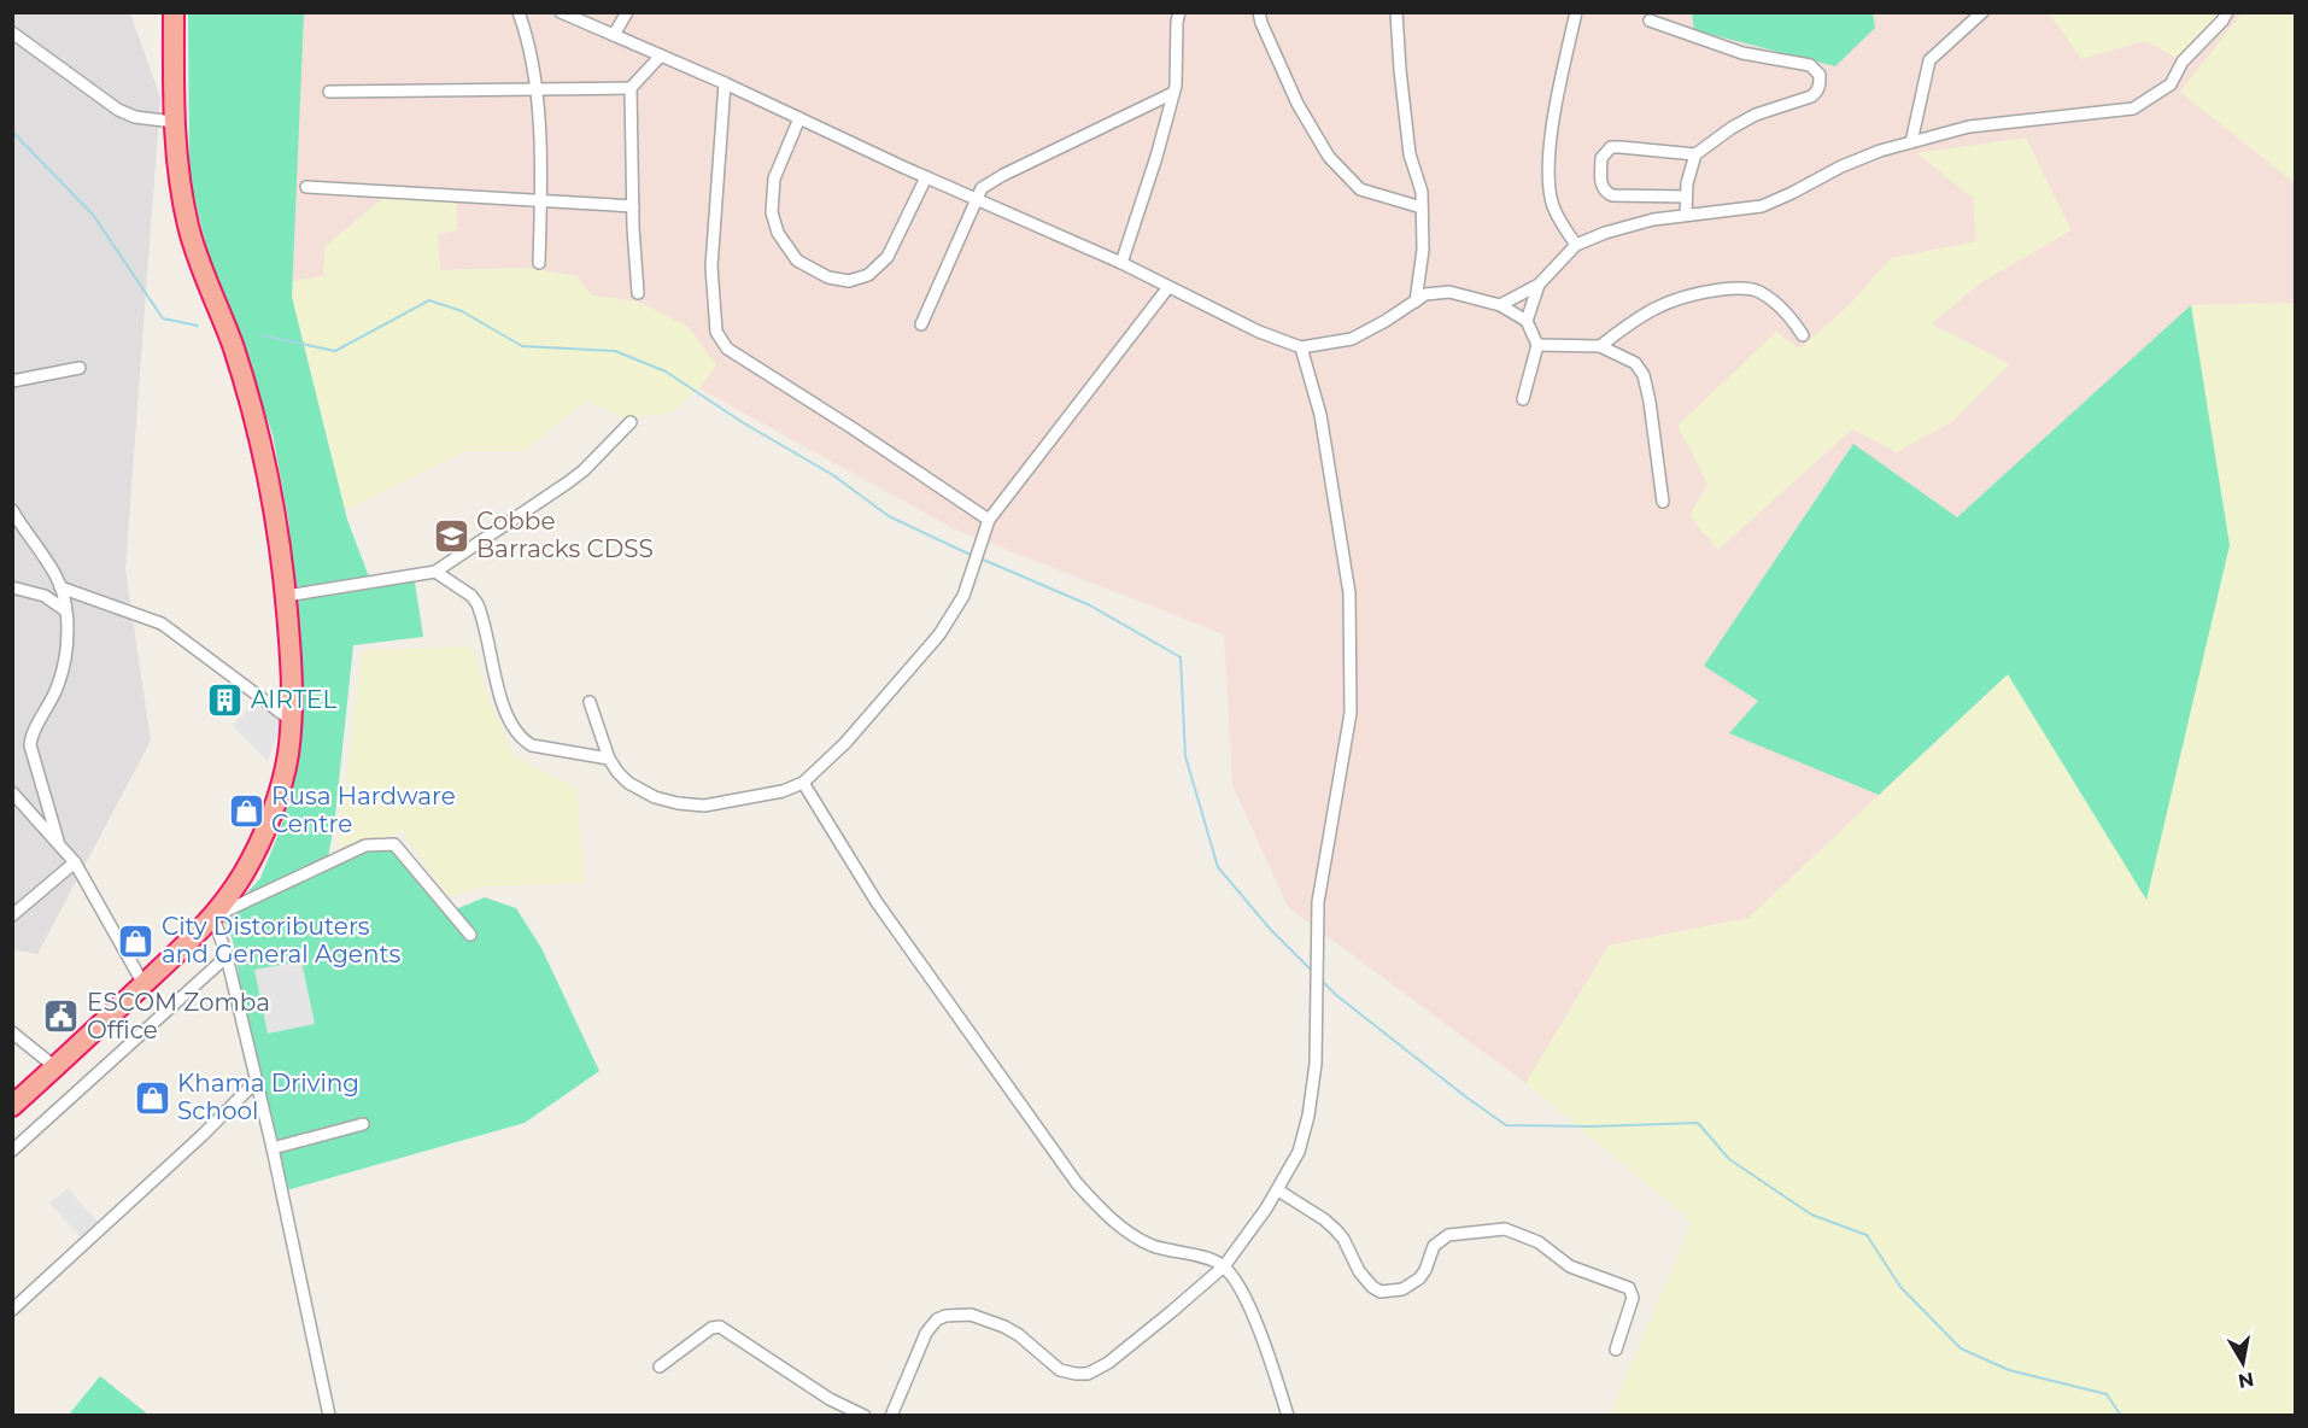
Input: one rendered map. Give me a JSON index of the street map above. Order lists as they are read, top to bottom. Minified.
{"places":{"school or university":["Cobbe Barracks CDSS"],"building":["AIRTEL"],"shop":["Rusa Hardware Centre","City Distoributers and General Agents","Khama Driving School"],"public building":["ESCOM Zomba Office"]},"north":"bottom"}
